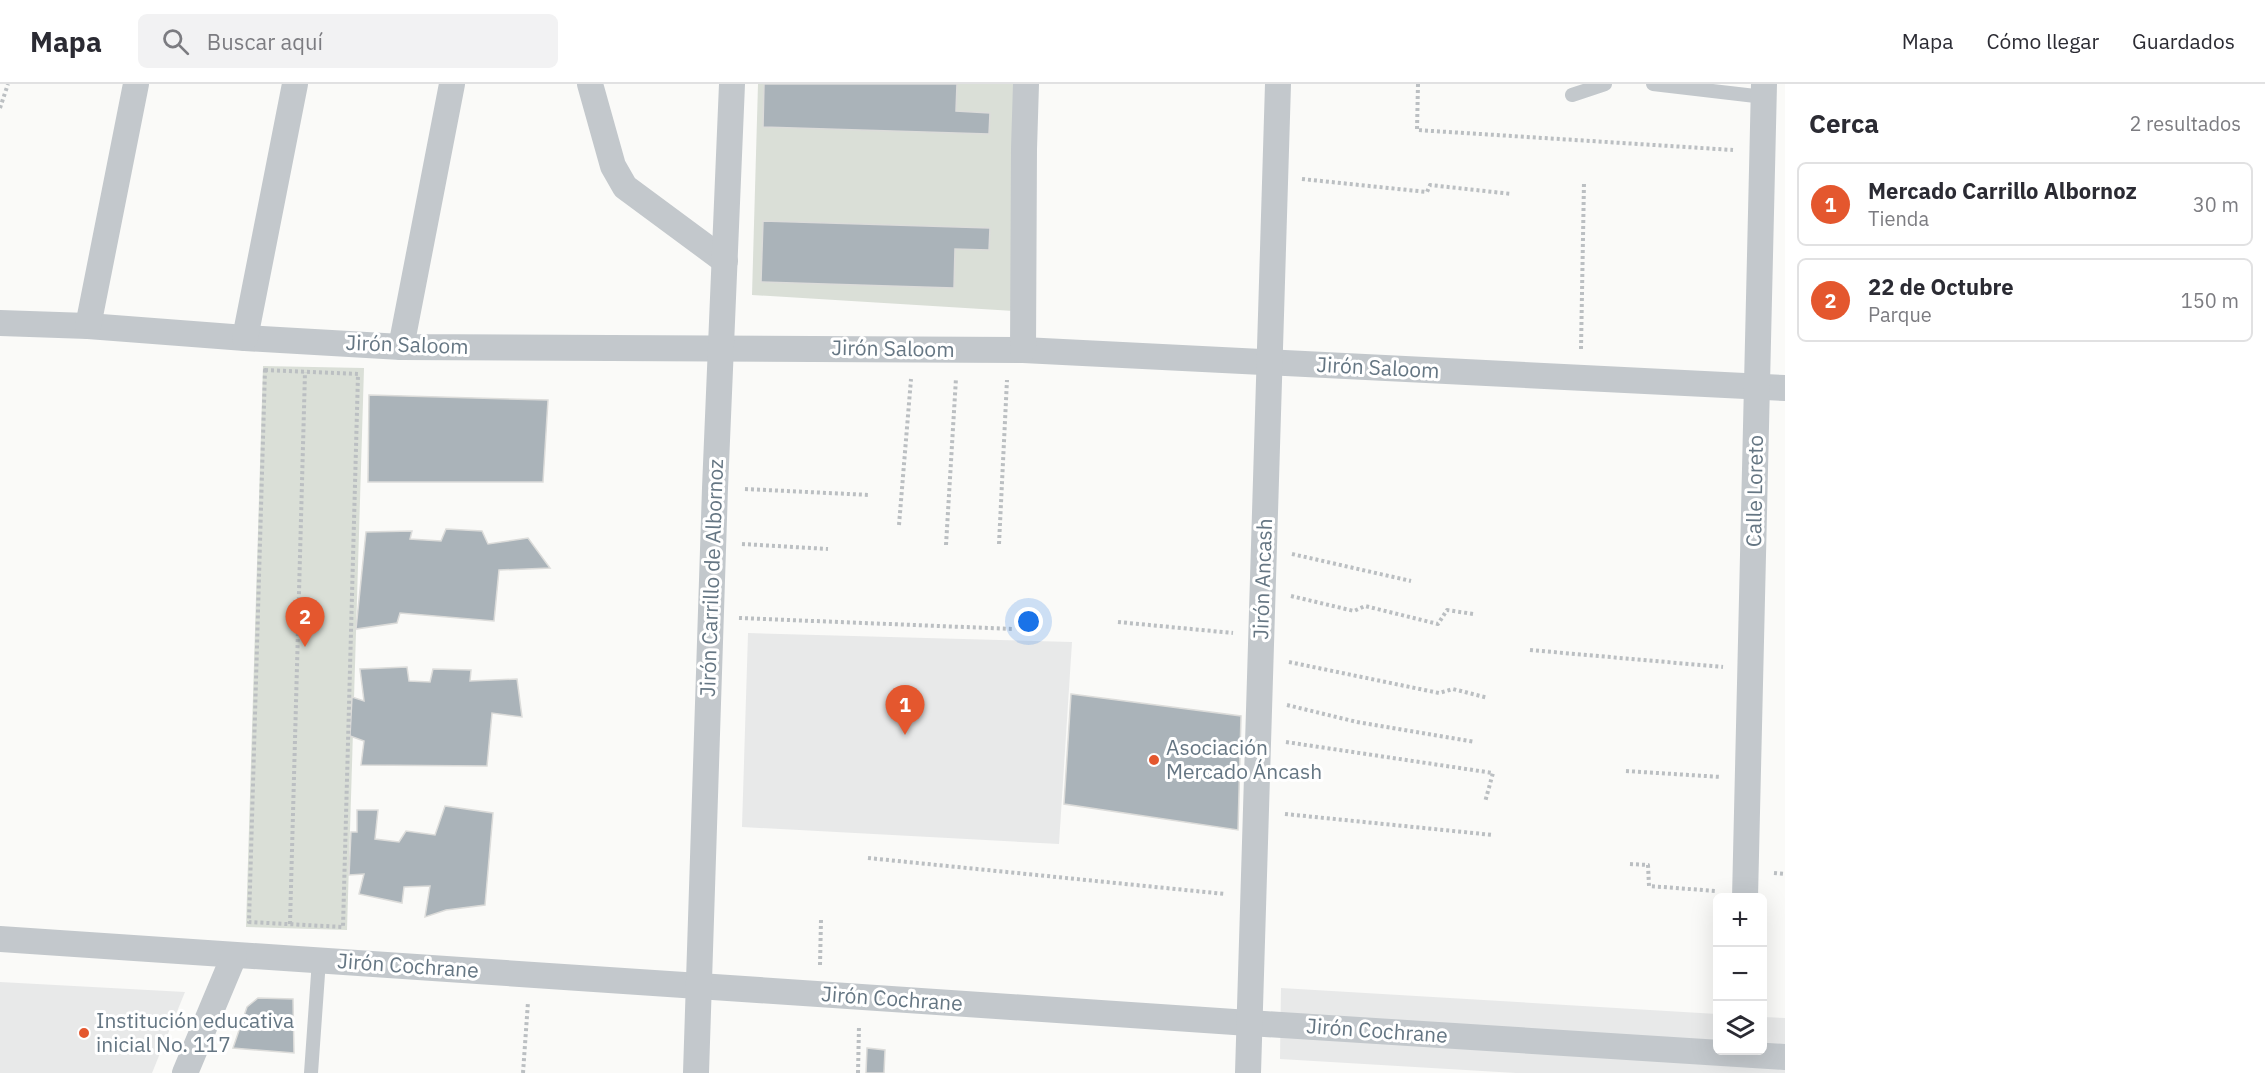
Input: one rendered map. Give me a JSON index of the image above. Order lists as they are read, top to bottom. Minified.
{"streets":{"street":["Jirón Saloom","Calle Loreto","Jirón Carrillo de Albornoz","Jirón Ancash","Jirón Cochrane"]},"crossings":[["Jirón Saloom","Calle Loreto"],["Jirón Saloom","Jirón Carrillo de Albornoz"],["Jirón Saloom","Jirón Ancash"],["Jirón Carrillo de Albornoz","Jirón Cochrane"],["Jirón Ancash","Jirón Cochrane"]],"places":["Asociación Mercado Áncash","Institución educativa inicial No. 117"],"page":{"header":"Mapa","search":"Buscar aquí","nav":["Mapa","Cómo llegar","Guardados"],"heading":["Cerca","2 resultados"],"list":[{"mark":"1","name":"Mercado Carrillo Albornoz","note":"Tienda","value":"30 m"},{"mark":"2","name":"22 de Octubre","note":"Parque","value":"150 m"}],"pins":["2","1"],"map_buttons":["+","−"]}}
